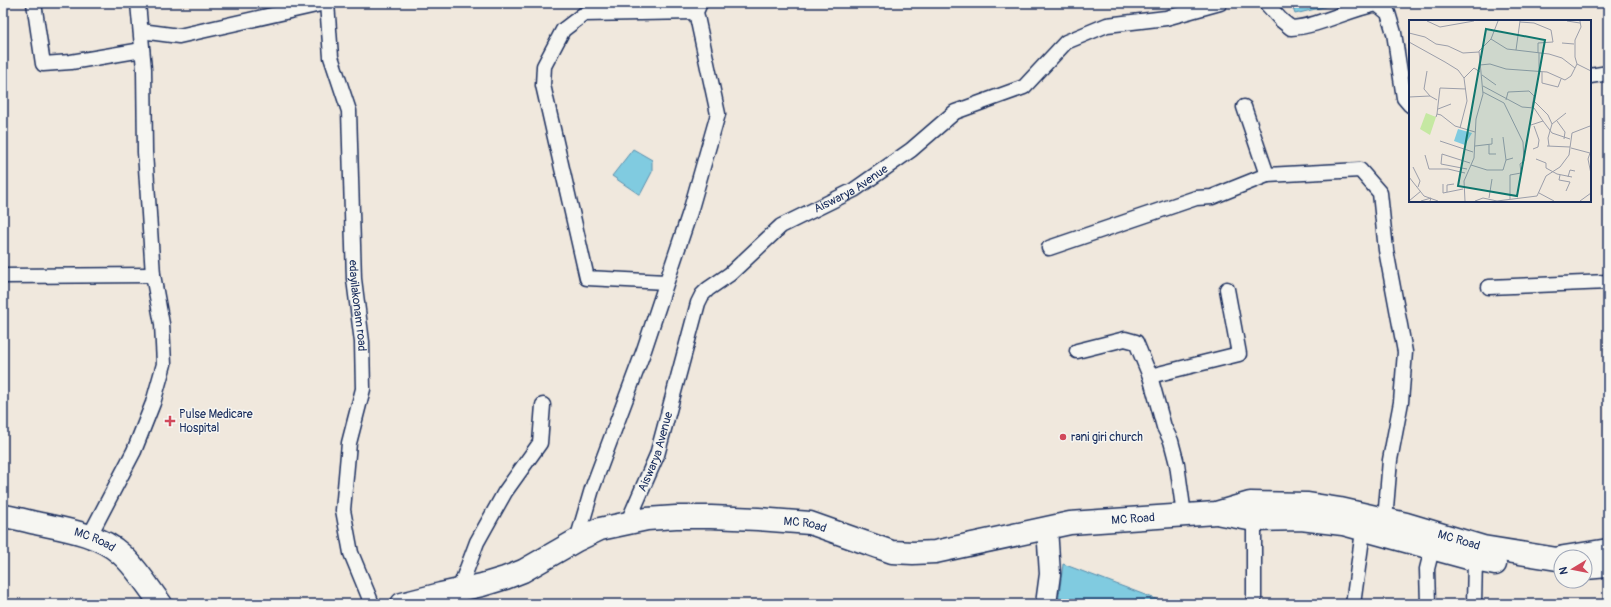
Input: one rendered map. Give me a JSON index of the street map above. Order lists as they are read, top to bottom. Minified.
{"streets":{"main road":["MC Road"],"street":["Aiswarya Avenue","edayilakonam road"]},"crossings":[["Aiswarya Avenue","MC Road"]],"places":{"health":["Pulse Medicare Hospital"],"other":["rani giri church"]},"north":"left"}
